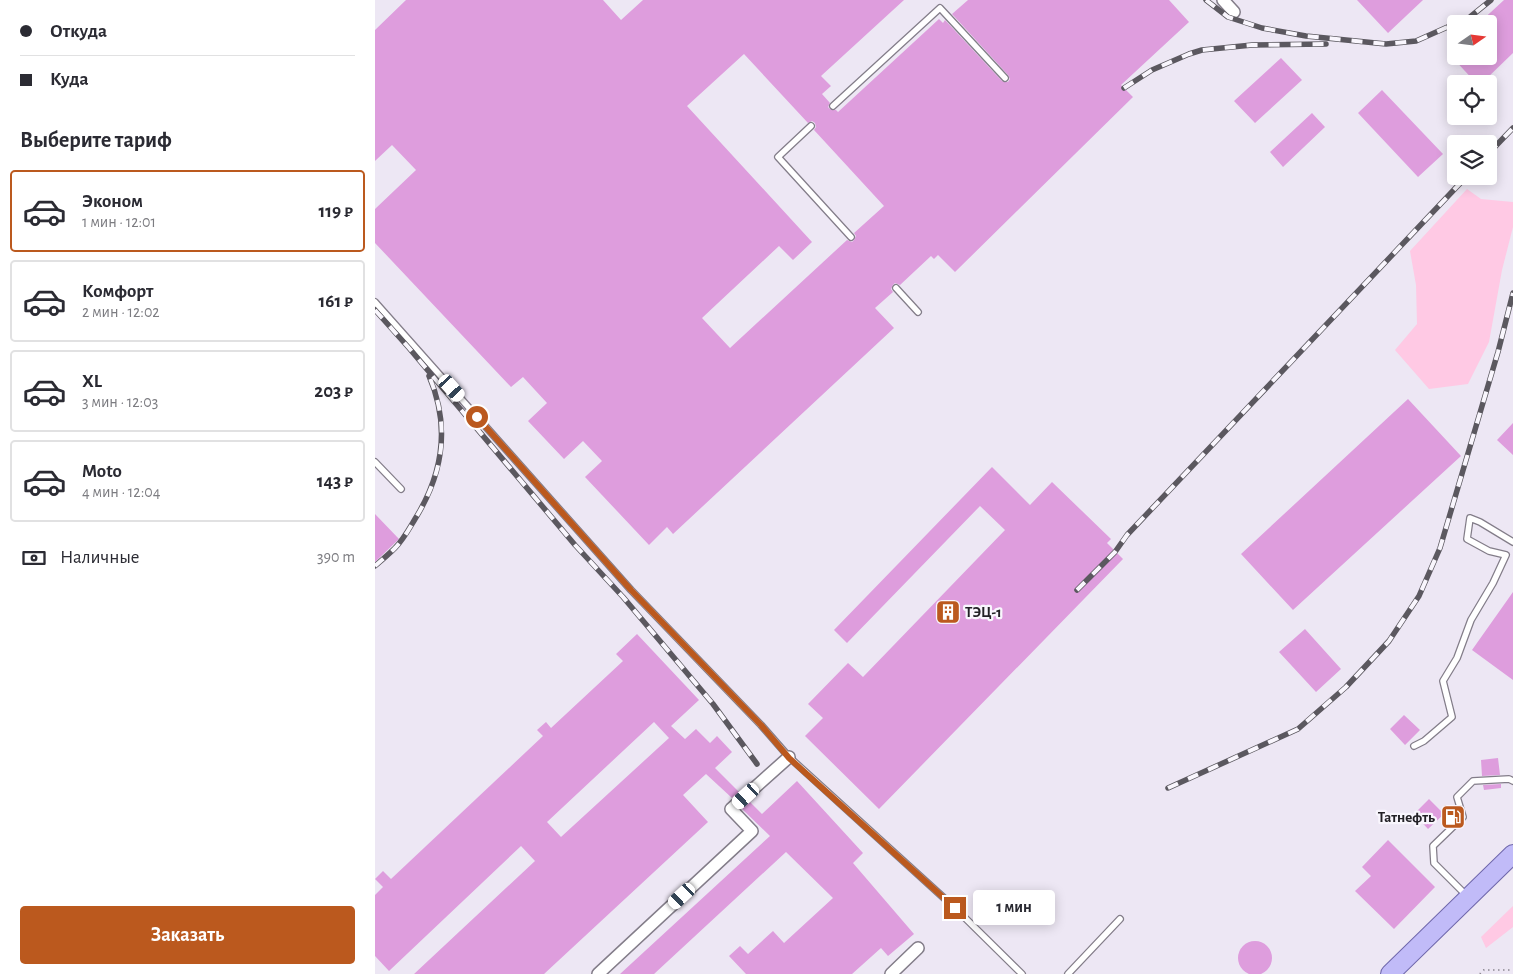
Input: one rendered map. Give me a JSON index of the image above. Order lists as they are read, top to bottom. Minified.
{"places":{"building":["ТЭЦ-1"],"fuel station":["Татнефть"]},"north":"right","page":{"banner":["Откуда","Куда"],"heading":"Выберите тариф","list":[{"name":"Эконом","note":"1 мин · 12:01","value":"119 ₽"},{"name":"Комфорт","note":"2 мин · 12:02","value":"161 ₽"},{"name":"XL","note":"3 мин · 12:03","value":"203 ₽"},{"name":"Moto","note":"4 мин · 12:04","value":"143 ₽"}],"pay":["Наличные","390 m"],"bubble":"1 мин","buttons":"Заказать"}}
